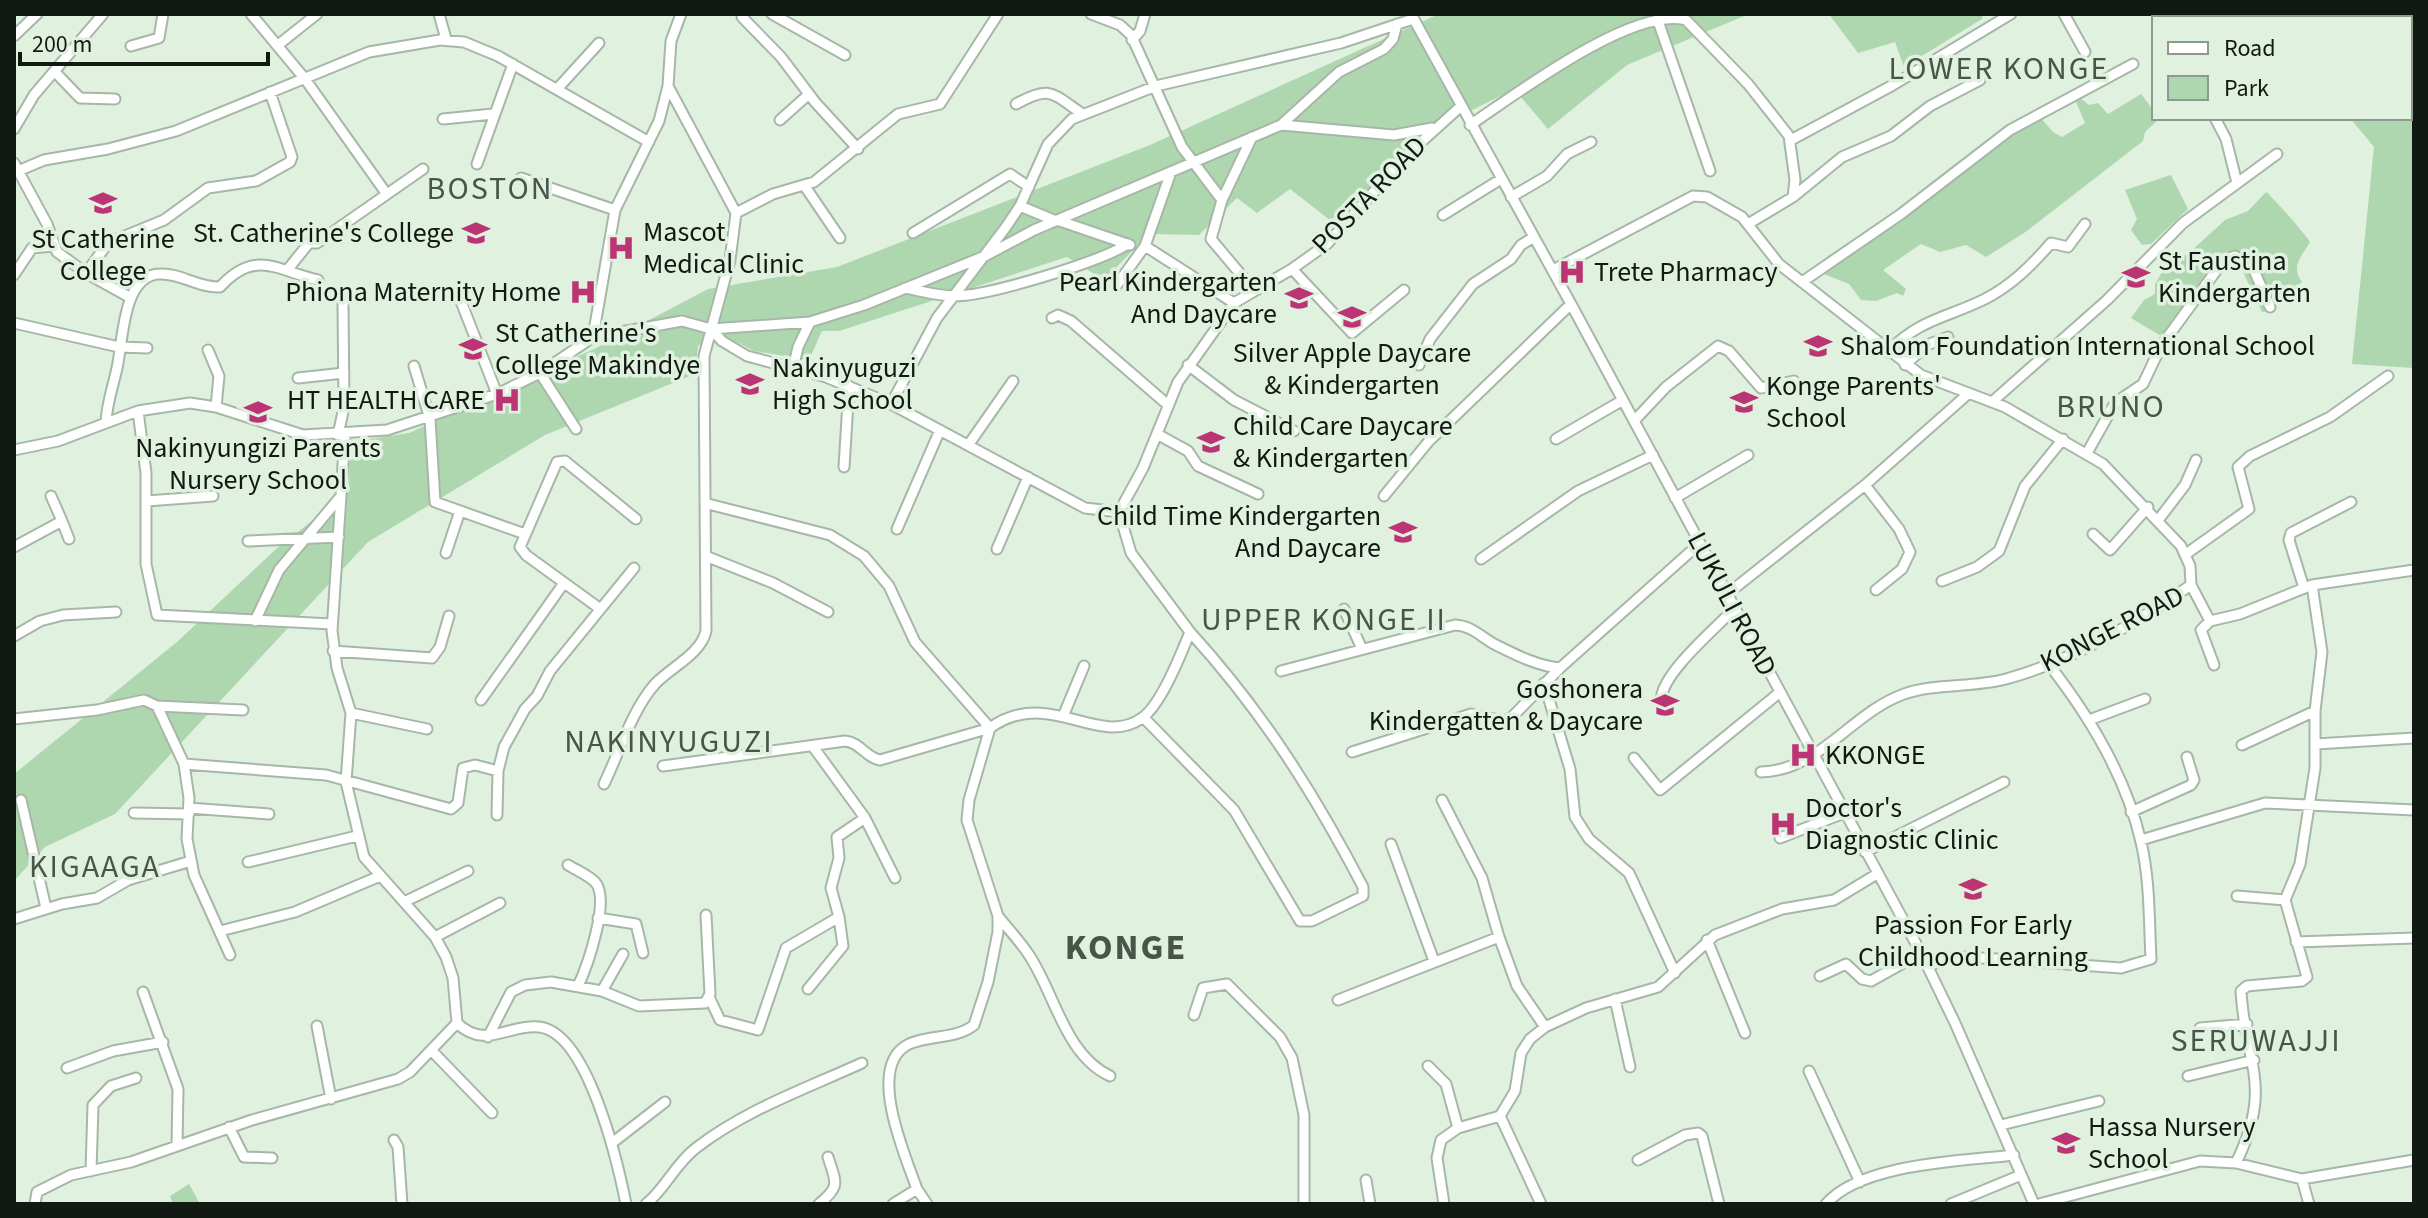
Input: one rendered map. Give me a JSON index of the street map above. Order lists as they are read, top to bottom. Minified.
{"streets":{"street":["POSTA ROAD","LUKULI ROAD","KONGE ROAD"]},"crossings":[["POSTA ROAD","LUKULI ROAD"],["LUKULI ROAD","KONGE ROAD"]],"districts":["LOWER KONGE","BOSTON","BRUNO","UPPER KONGE II","NAKINYUGUZI","KIGAAGA","KONGE","SERUWAJJI"],"places":{"school or university":["St Catherine College","St. Catherine's College","St Faustina Kindergarten","Pearl Kindergarten And Daycare","Silver Apple Daycare & Kindergarten","Shalom Foundation International School","St Catherine's College Makindye","Nakinyuguzi High School","Konge Parents' School","Nakinyungizi Parents Nursery School","Child Care Daycare & Kindergarten","Child Time Kindergarten And Daycare","Goshonera Kindergatten & Daycare","Passion For Early Childhood Learning","Hassa Nursery School"],"hospital":["Mascot Medical Clinic","Trete Pharmacy","Phiona Maternity Home","HT HEALTH CARE","KKONGE","Doctor's Diagnostic Clinic"]},"legend":["Road","Park"],"scale_bar":"200 m"}
